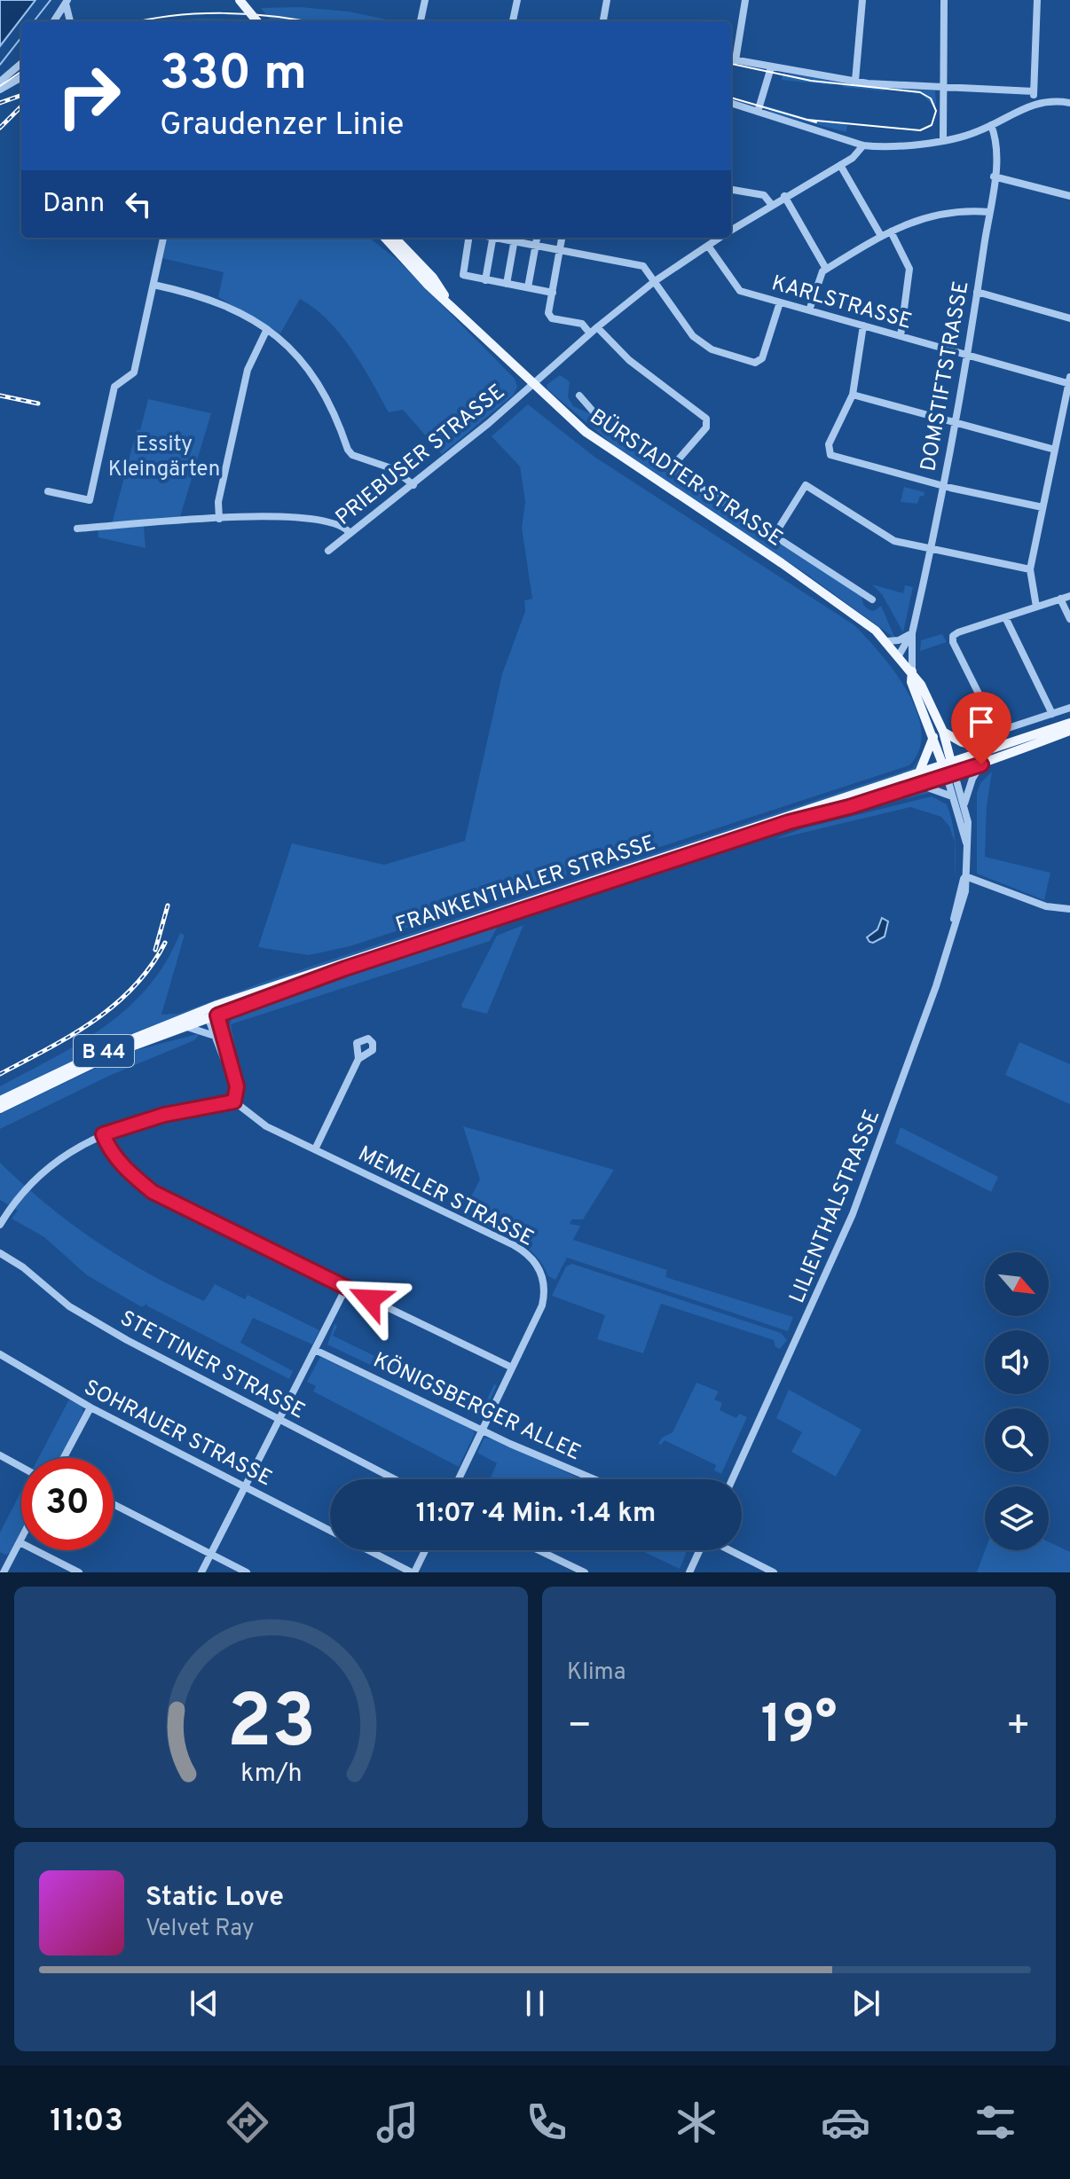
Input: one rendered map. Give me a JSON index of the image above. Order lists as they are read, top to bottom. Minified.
{"streets":{"main road":["BÜRSTADTER STRASSE","FRANKENTHALER STRASSE","B 44"],"street":["KARLSTRASSE","DOMSTIFTSTRASSE","PRIEBUSER STRASSE","MEMELER STRASSE","LILIENTHALSTRASSE","STETTINER STRASSE","KÖNIGSBERGER ALLEE","SOHRAUER STRASSE"]},"crossings":[["KARLSTRASSE","DOMSTIFTSTRASSE"],["KARLSTRASSE","PRIEBUSER STRASSE"],["PRIEBUSER STRASSE","BÜRSTADTER STRASSE"],["BÜRSTADTER STRASSE","FRANKENTHALER STRASSE"],["BÜRSTADTER STRASSE","LILIENTHALSTRASSE"],["FRANKENTHALER STRASSE","LILIENTHALSTRASSE"],["MEMELER STRASSE","KÖNIGSBERGER ALLEE"]],"parks":["Essity Kleingärten"],"north":"bottom right","page":{"turn":["330 m","Graudenzer Linie"],"then":"Dann","limit":"30","trip":"11:07 · 4 Min. · 1.4 km","tile":"Klima","heat":["−","19°","+"],"song":["Static Love","Velvet Ray"],"tabs":"11:03","gauge":["23","km/h"]}}
